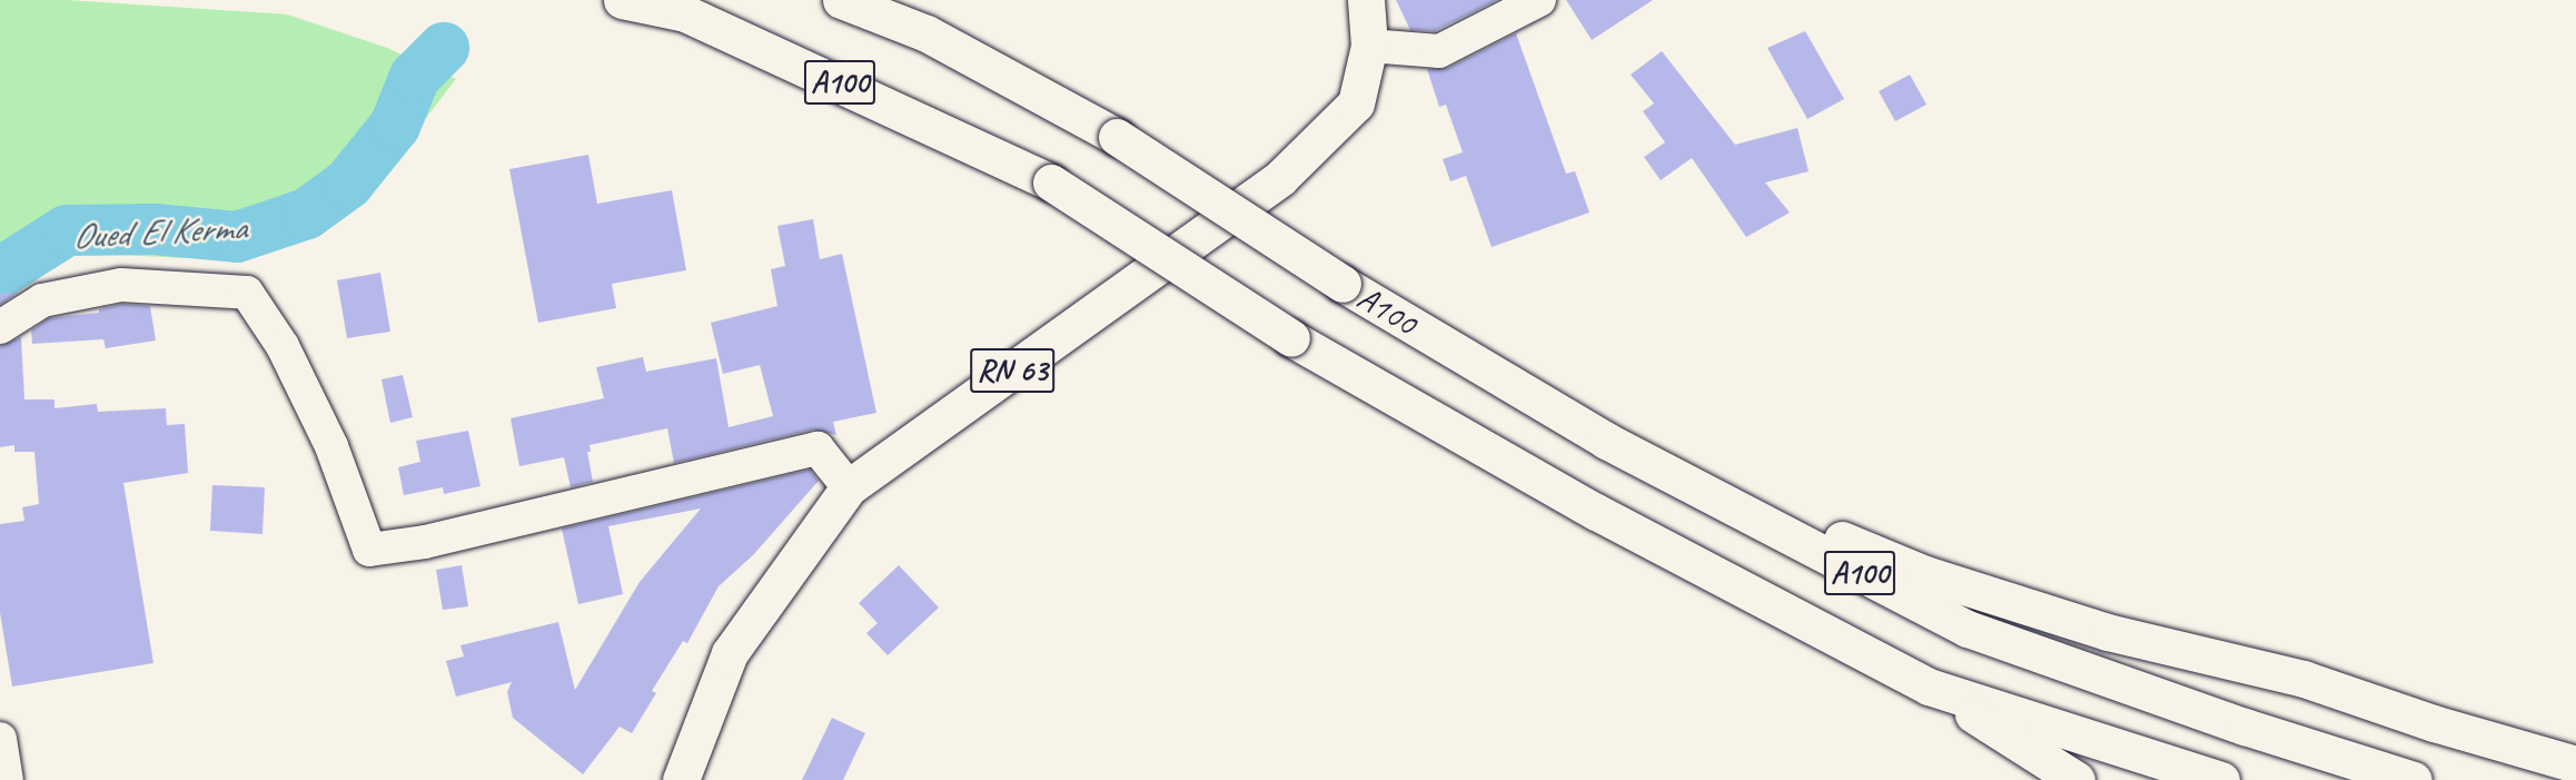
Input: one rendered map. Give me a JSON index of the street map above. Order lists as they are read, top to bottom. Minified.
{"streets":{"main road":["A100","RN 63"]},"water":["Oued El Kerma"]}
